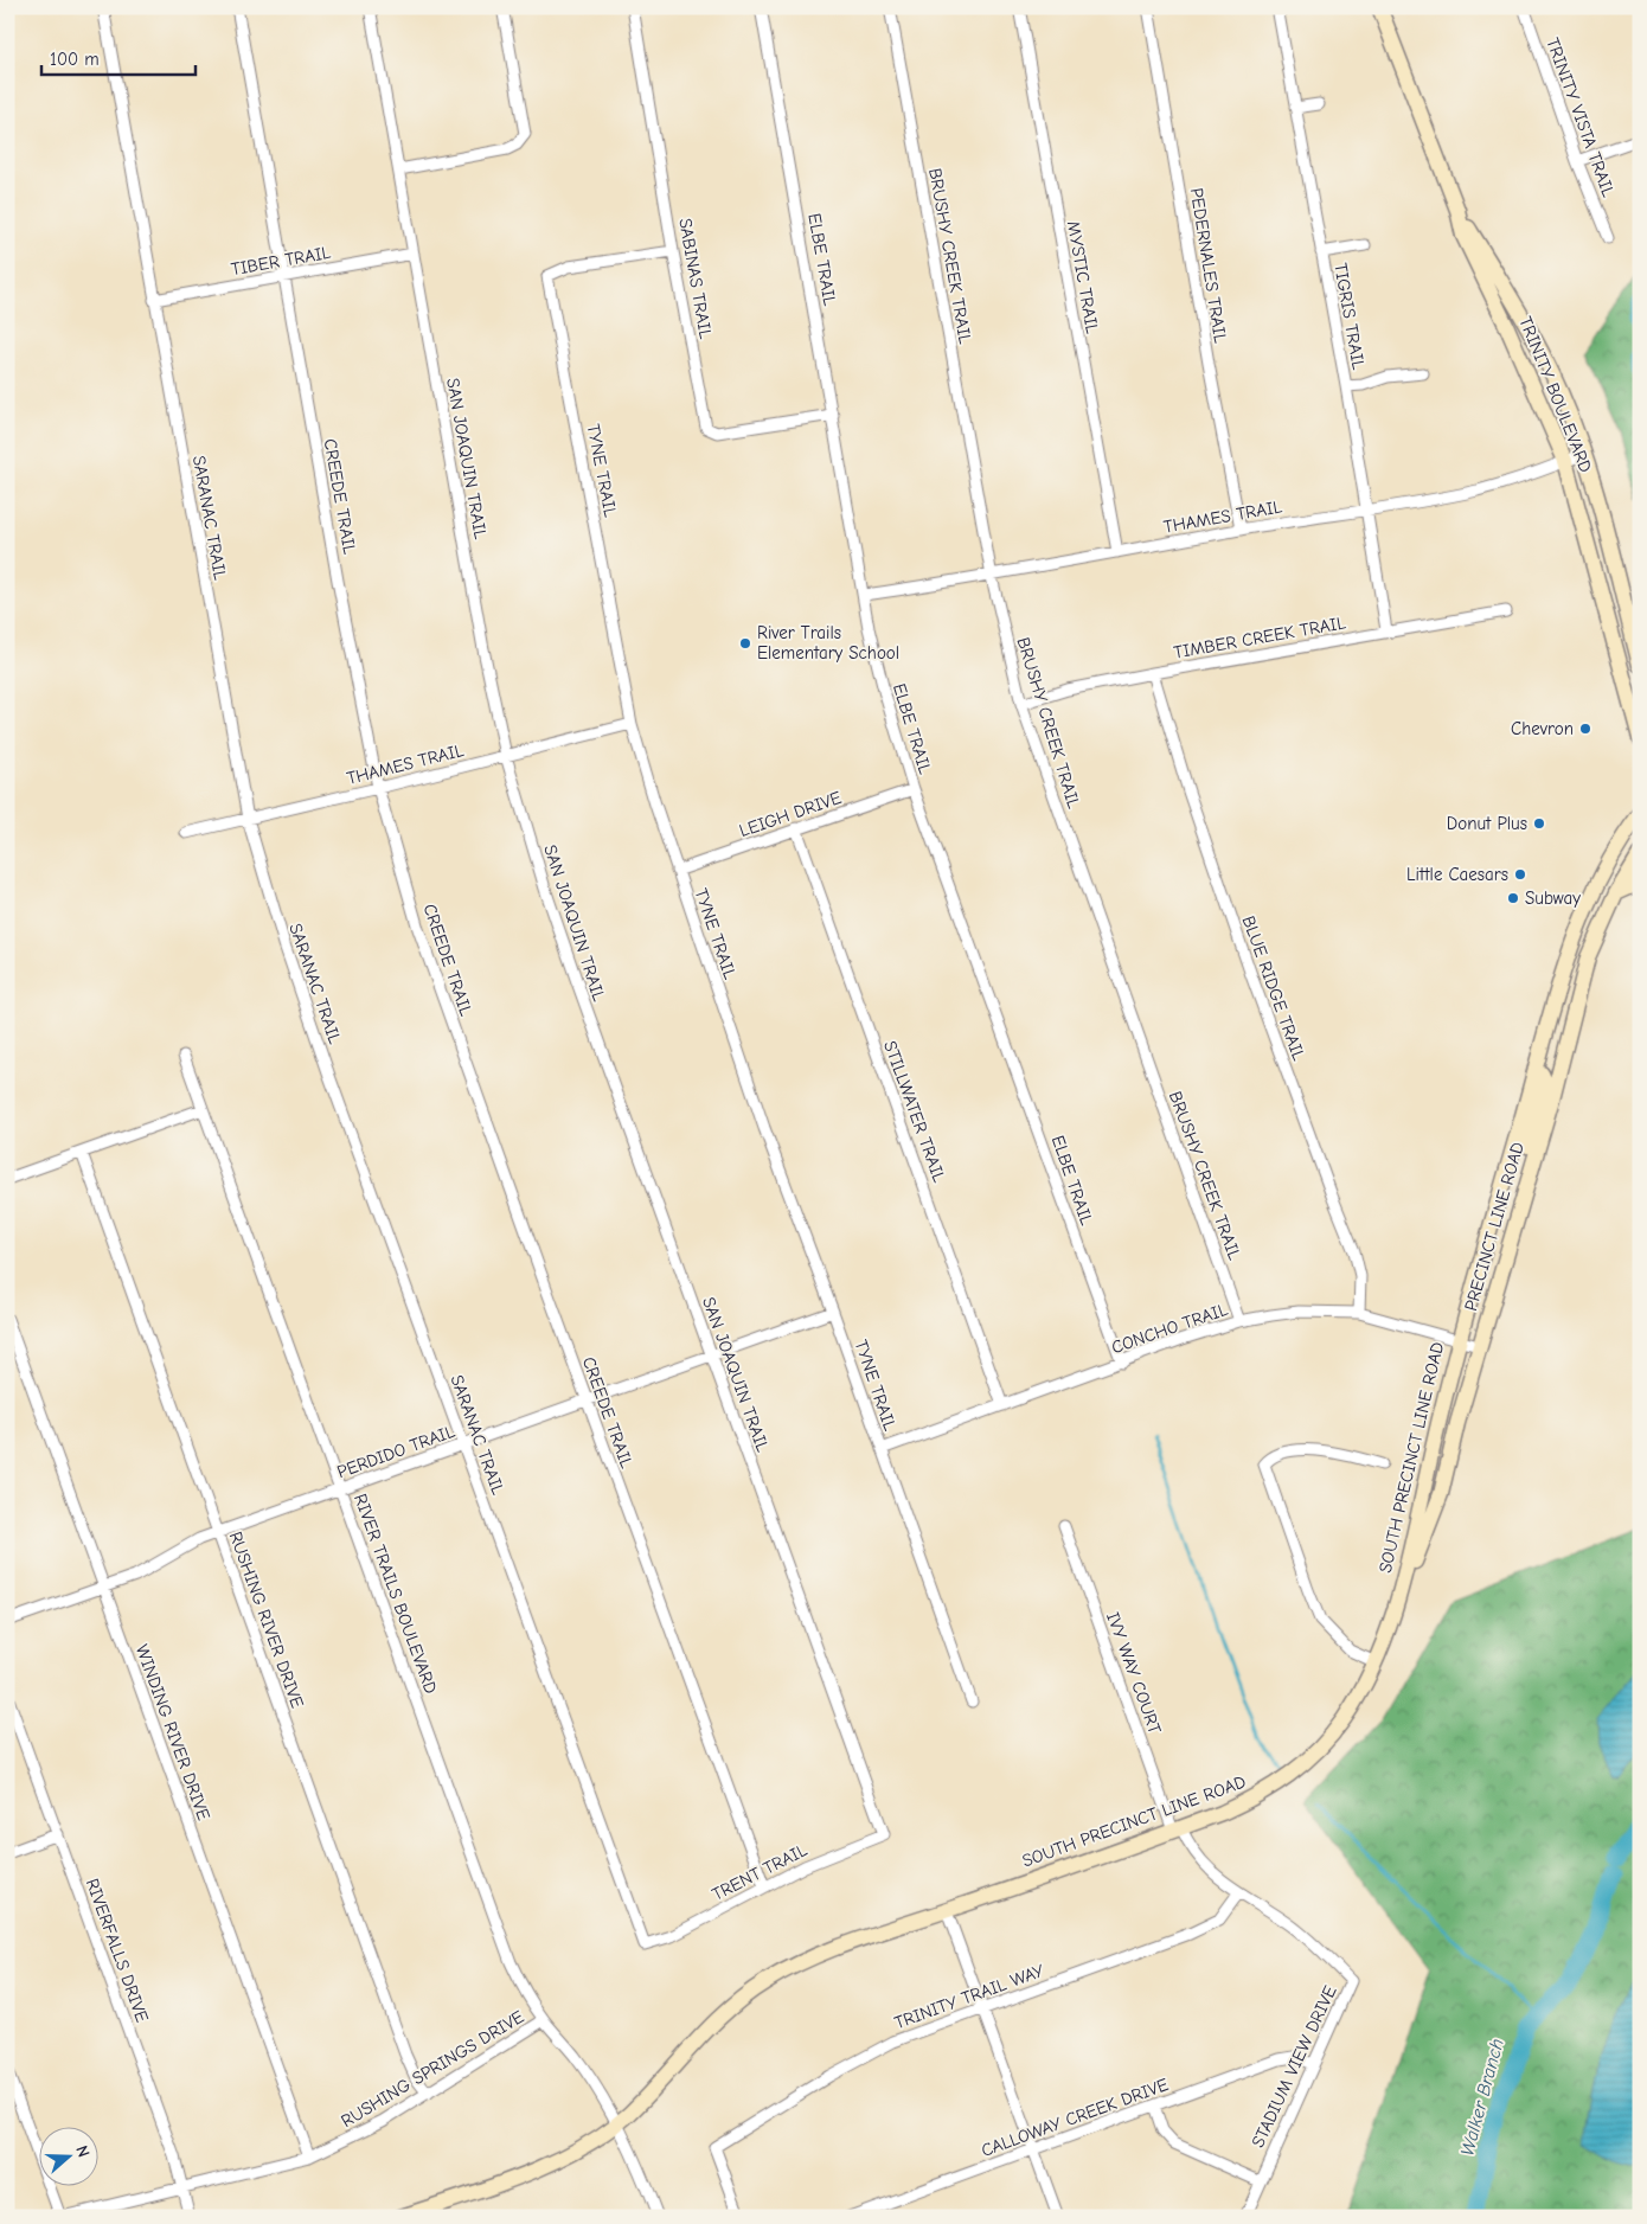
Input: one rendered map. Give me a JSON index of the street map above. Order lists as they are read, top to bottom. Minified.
{"streets":{"main road":["TRINITY BOULEVARD","PRECINCT LINE ROAD","SOUTH PRECINCT LINE ROAD"],"street":["TRINITY VISTA TRAIL","BRUSHY CREEK TRAIL","ELBE TRAIL","TIBER TRAIL","PEDERNALES TRAIL","MYSTIC TRAIL","SABINAS TRAIL","TIGRIS TRAIL","SAN JOAQUIN TRAIL","TYNE TRAIL","CREEDE TRAIL","THAMES TRAIL","SARANAC TRAIL","TIMBER CREEK TRAIL","LEIGH DRIVE","BLUE RIDGE TRAIL","STILLWATER TRAIL","CONCHO TRAIL","PERDIDO TRAIL","RIVER TRAILS BOULEVARD","RUSHING RIVER DRIVE","IVY WAY COURT","WINDING RIVER DRIVE","TRENT TRAIL","RIVERFALLS DRIVE","TRINITY TRAIL WAY","STADIUM VIEW DRIVE","RUSHING SPRINGS DRIVE","CALLOWAY CREEK DRIVE"]},"crossings":[["BRUSHY CREEK TRAIL","THAMES TRAIL"],["BRUSHY CREEK TRAIL","TIMBER CREEK TRAIL"],["BRUSHY CREEK TRAIL","CONCHO TRAIL"],["ELBE TRAIL","SABINAS TRAIL"],["ELBE TRAIL","THAMES TRAIL"],["ELBE TRAIL","LEIGH DRIVE"],["ELBE TRAIL","CONCHO TRAIL"],["TIBER TRAIL","SAN JOAQUIN TRAIL"],["TIBER TRAIL","CREEDE TRAIL"],["TIBER TRAIL","SARANAC TRAIL"],["PEDERNALES TRAIL","THAMES TRAIL"],["MYSTIC TRAIL","THAMES TRAIL"],["SABINAS TRAIL","TYNE TRAIL"],["TIGRIS TRAIL","THAMES TRAIL"],["TIGRIS TRAIL","TIMBER CREEK TRAIL"],["TRINITY BOULEVARD","THAMES TRAIL"],["SAN JOAQUIN TRAIL","THAMES TRAIL"],["SAN JOAQUIN TRAIL","PERDIDO TRAIL"],["SAN JOAQUIN TRAIL","TRENT TRAIL"],["TYNE TRAIL","THAMES TRAIL"],["TYNE TRAIL","LEIGH DRIVE"],["TYNE TRAIL","CONCHO TRAIL"],["TYNE TRAIL","PERDIDO TRAIL"],["CREEDE TRAIL","THAMES TRAIL"],["CREEDE TRAIL","PERDIDO TRAIL"],["CREEDE TRAIL","TRENT TRAIL"],["THAMES TRAIL","SARANAC TRAIL"],["SARANAC TRAIL","PERDIDO TRAIL"],["SARANAC TRAIL","TRENT TRAIL"],["TIMBER CREEK TRAIL","BLUE RIDGE TRAIL"],["LEIGH DRIVE","STILLWATER TRAIL"],["BLUE RIDGE TRAIL","CONCHO TRAIL"],["STILLWATER TRAIL","CONCHO TRAIL"],["PRECINCT LINE ROAD","CONCHO TRAIL"],["PRECINCT LINE ROAD","SOUTH PRECINCT LINE ROAD"],["CONCHO TRAIL","SOUTH PRECINCT LINE ROAD"],["PERDIDO TRAIL","RIVER TRAILS BOULEVARD"],["PERDIDO TRAIL","RUSHING RIVER DRIVE"],["PERDIDO TRAIL","WINDING RIVER DRIVE"],["SOUTH PRECINCT LINE ROAD","RIVER TRAILS BOULEVARD"],["SOUTH PRECINCT LINE ROAD","IVY WAY COURT"],["SOUTH PRECINCT LINE ROAD","STADIUM VIEW DRIVE"],["RIVER TRAILS BOULEVARD","RUSHING SPRINGS DRIVE"],["RUSHING RIVER DRIVE","RUSHING SPRINGS DRIVE"],["IVY WAY COURT","STADIUM VIEW DRIVE"],["WINDING RIVER DRIVE","RUSHING SPRINGS DRIVE"],["RIVERFALLS DRIVE","RUSHING SPRINGS DRIVE"],["TRINITY TRAIL WAY","STADIUM VIEW DRIVE"],["STADIUM VIEW DRIVE","CALLOWAY CREEK DRIVE"]],"water":["Walker Branch"],"places":["River Trails Elementary School","Chevron","Donut Plus","Little Caesars","Subway"],"scale_bar":"100 m","north":"right"}
